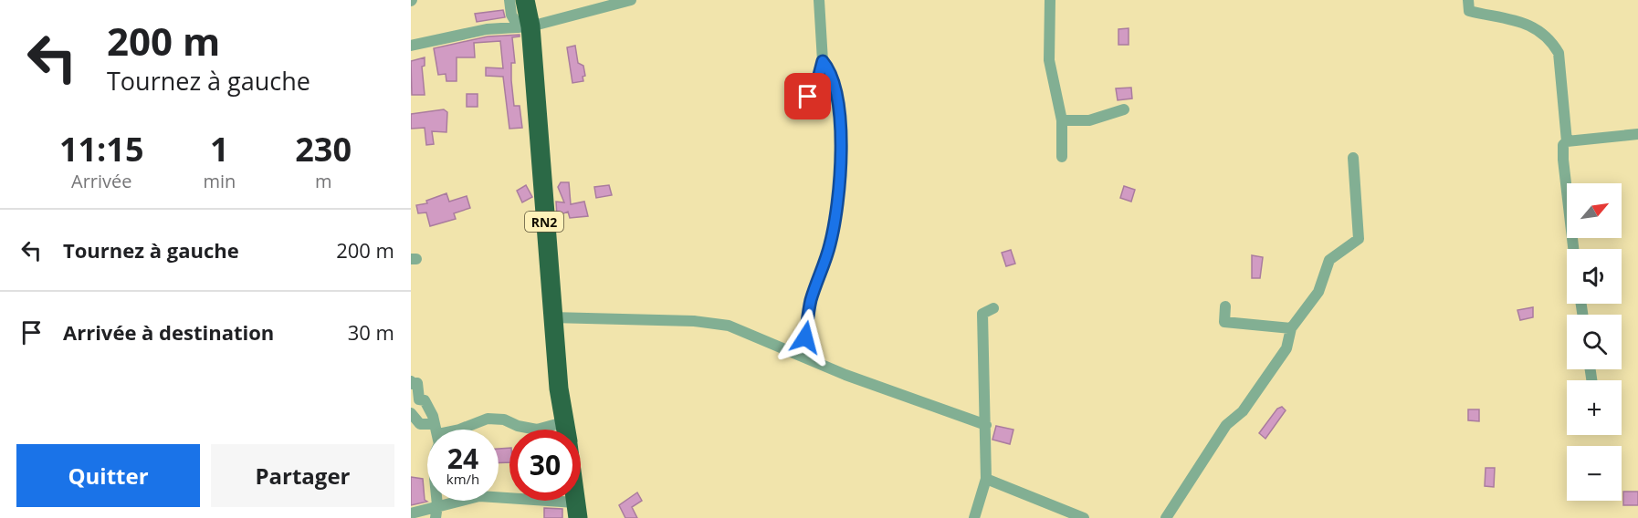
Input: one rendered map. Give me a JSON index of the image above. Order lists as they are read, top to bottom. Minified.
{"streets":{"highway":["RN2"]},"north":"top right","page":{"turn":["200 m","Tournez à gauche"],"eta":["11:15","Arrivée","1","min","230","m"],"map_buttons":["+","−"],"list":[{"name":"Tournez à gauche","value":"200 m"},{"name":"Arrivée à destination","value":"30 m"}],"speed":"24 km/h","limit":"30","buttons":["Quitter","Partager"]}}
